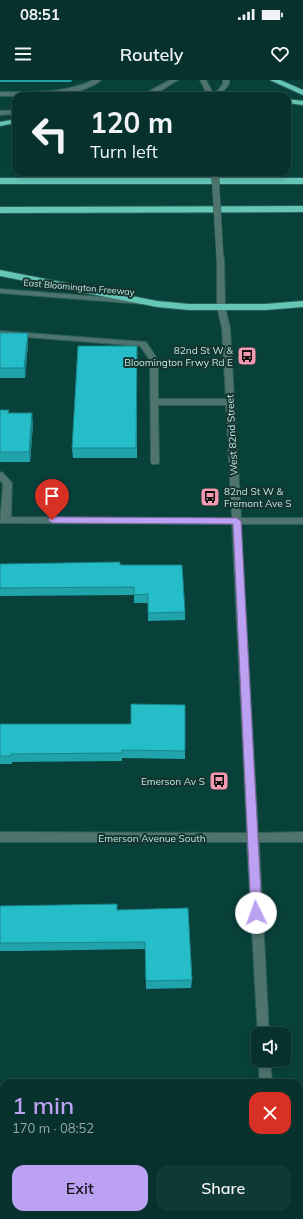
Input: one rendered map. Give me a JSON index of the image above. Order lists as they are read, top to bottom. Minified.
{"streets":{"street":["East Bloomington Freeway","West 82nd Street","Emerson Avenue South"]},"crossings":[["West 82nd Street","Emerson Avenue South"]],"places":{"bus stop":["82nd St W & Bloomington Frwy Rd E","82nd St W & Fremont Ave S","Emerson Av S"]},"page":{"status":"08:51","header":"Routely","turn":["120 m","Turn left"],"heading":["1 min","170 m · 08:52"],"buttons":["Exit","Share"]}}
